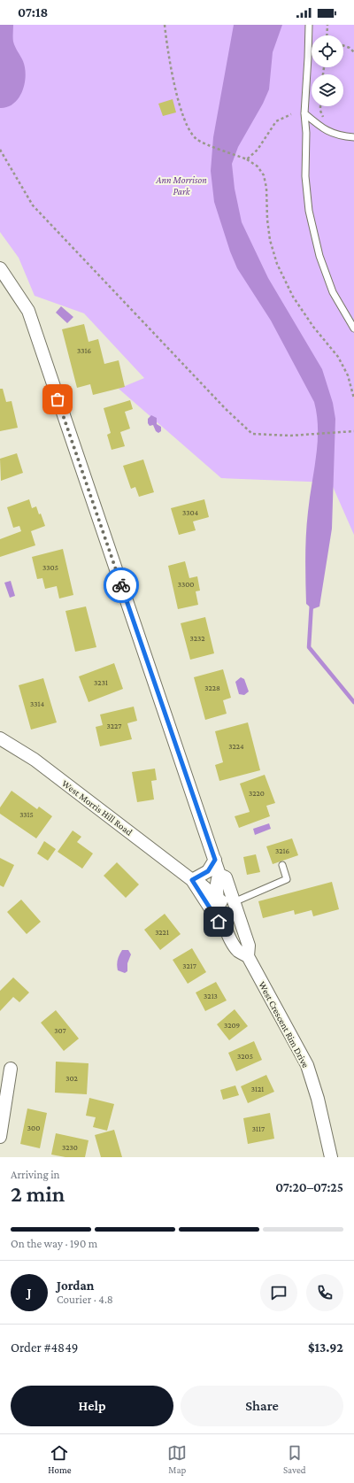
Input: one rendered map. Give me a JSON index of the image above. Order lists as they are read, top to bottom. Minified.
{"streets":{"street":["West Morris Hill Road","West Crescent Rim Drive"]},"crossings":[["West Morris Hill Road","West Crescent Rim Drive"]],"parks":["Ann Morrison Park"],"house_numbers":["3316","3304","3305","3300","3232","3231","3228","3314","3227","3224","3220","3315","3216","3221","3217","3213","3209","307","3205","302","3121","300","3117","3230"],"page":{"status":"07:18","heading":["2 min","Arriving in","07:20–07:25"],"panel":["Jordan","Courier · 4.8","Order #4849","$13.92"],"bar":"On the way · 190 m","round":"J","buttons":["Help","Share"],"tabs":["Home","Map","Saved"]}}
